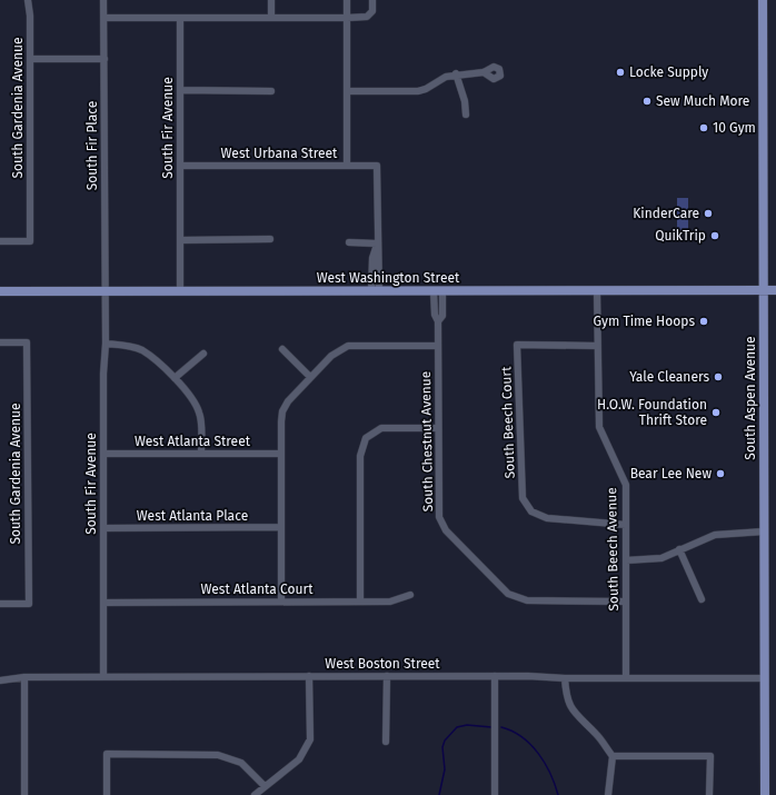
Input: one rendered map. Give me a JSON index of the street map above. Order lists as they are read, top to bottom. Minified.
{"streets":{"main road":["West Washington Street","South Aspen Avenue"],"street":["South Gardenia Avenue","South Fir Avenue","South Fir Place","West Urbana Street","South Beech Court","West Atlanta Street","South Chestnut Avenue","West Atlanta Place","South Beech Avenue","West Atlanta Court","West Boston Street"]},"crossings":[["South Fir Avenue","South Fir Place"],["South Fir Avenue","West Urbana Street"],["South Fir Avenue","West Washington Street"],["South Fir Avenue","West Atlanta Street"],["South Fir Avenue","West Atlanta Place"],["South Fir Avenue","West Atlanta Court"],["South Fir Avenue","West Boston Street"],["South Fir Place","West Washington Street"],["West Washington Street","South Aspen Avenue"],["West Washington Street","South Chestnut Avenue"],["West Washington Street","South Beech Avenue"],["South Aspen Avenue","West Boston Street"],["South Beech Court","South Beech Avenue"],["South Chestnut Avenue","South Beech Avenue"],["South Beech Avenue","West Boston Street"]],"places":["Locke Supply","Sew Much More","10 Gym","KinderCare","QuikTrip","Gym Time Hoops","Yale Cleaners","H.O.W. Foundation Thrift Store","Bear Lee New"]}
